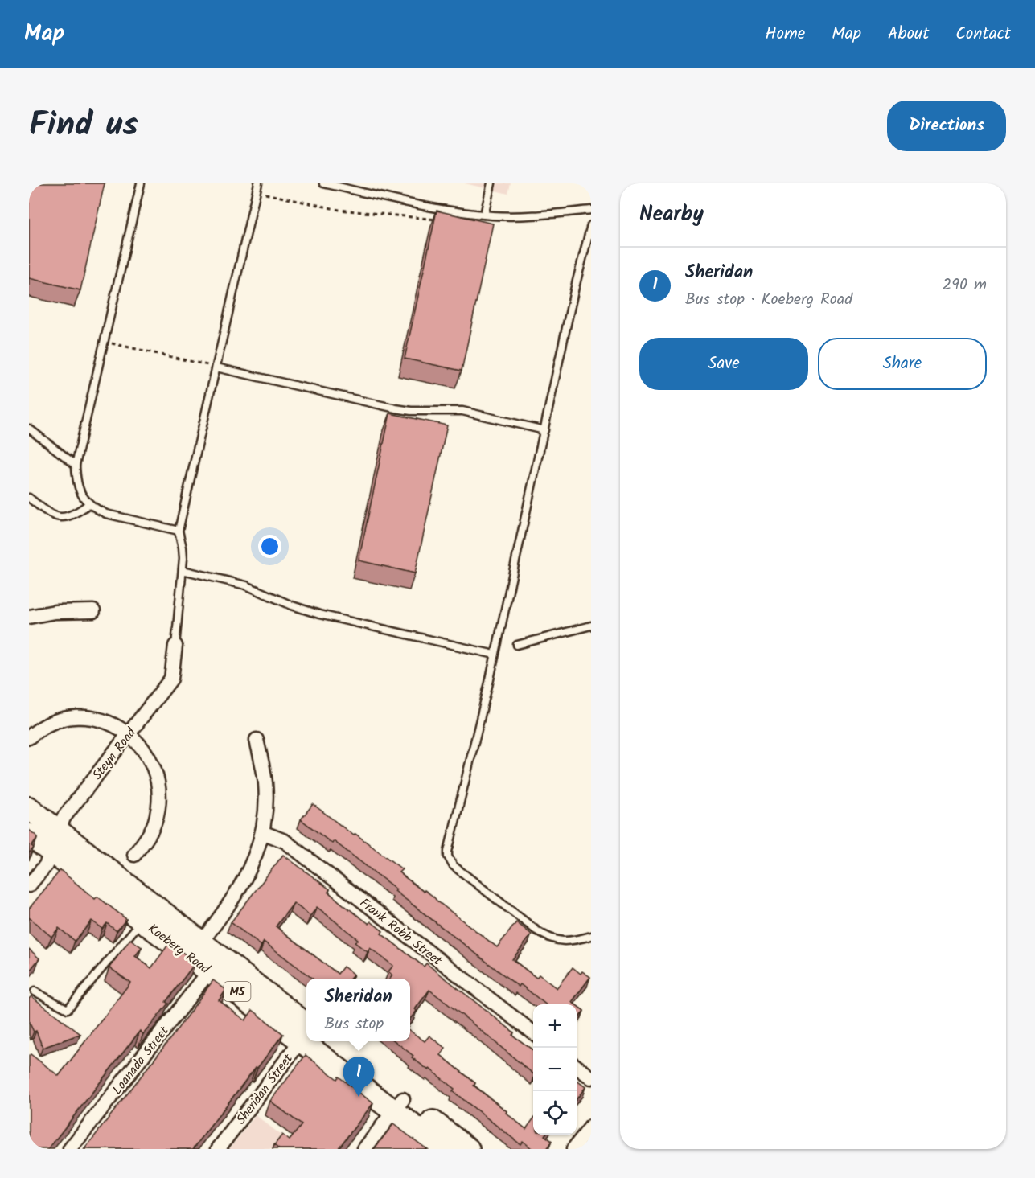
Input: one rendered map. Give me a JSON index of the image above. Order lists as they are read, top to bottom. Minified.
{"streets":{"main road":["Koeberg Road","M5"],"street":["Steyn Road","Frank Robb Street","Loanada Street","Sheridan Street"]},"crossings":[["Steyn Road","Koeberg Road"],["Koeberg Road","Loanada Street"]],"page":{"header":"Map","nav":["Home","Map","About","Contact"],"title":"Find us","buttons":["Directions",["Save","Share"]],"heading":"Nearby","list":[{"mark":"1","name":"Sheridan","note":"Bus stop · Koeberg Road","value":"290 m"}],"popup":["Sheridan","Bus stop"],"map_buttons":["+","−"],"pins":"1"}}
